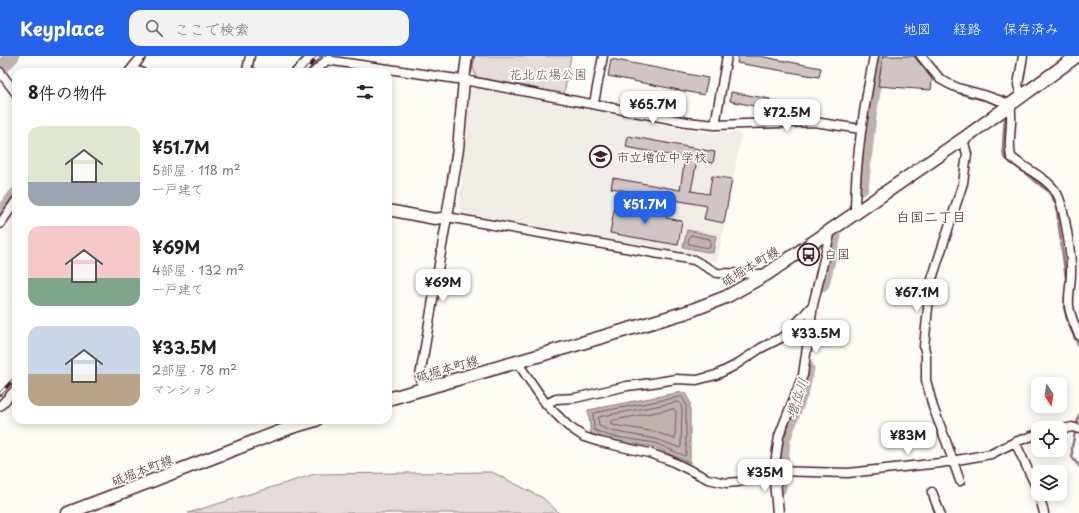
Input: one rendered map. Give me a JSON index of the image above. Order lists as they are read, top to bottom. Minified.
{"streets":{"main road":["砥堀本町線"]},"districts":["白国二丁目"],"water":["増位川"],"parks":["花北広場公園"],"places":{"school or university":["市立増位中学校"],"bus stop":["白国"]},"north":"bottom","page":{"header":"Keyplace","search":"ここで検索","nav":["地図","経路","保存済み"],"heading":"8件の物件","price":["¥65.7M","¥72.5M","¥51.7M","¥69M","¥67.1M","¥33.5M","¥83M","¥35M"],"list":[{"name":"¥51.7M","note":"5部屋 · 118 m² · 一戸建て"},{"name":"¥69M","note":"4部屋 · 132 m² · 一戸建て"},{"name":"¥33.5M","note":"2部屋 · 78 m² · マンション"}]}}
